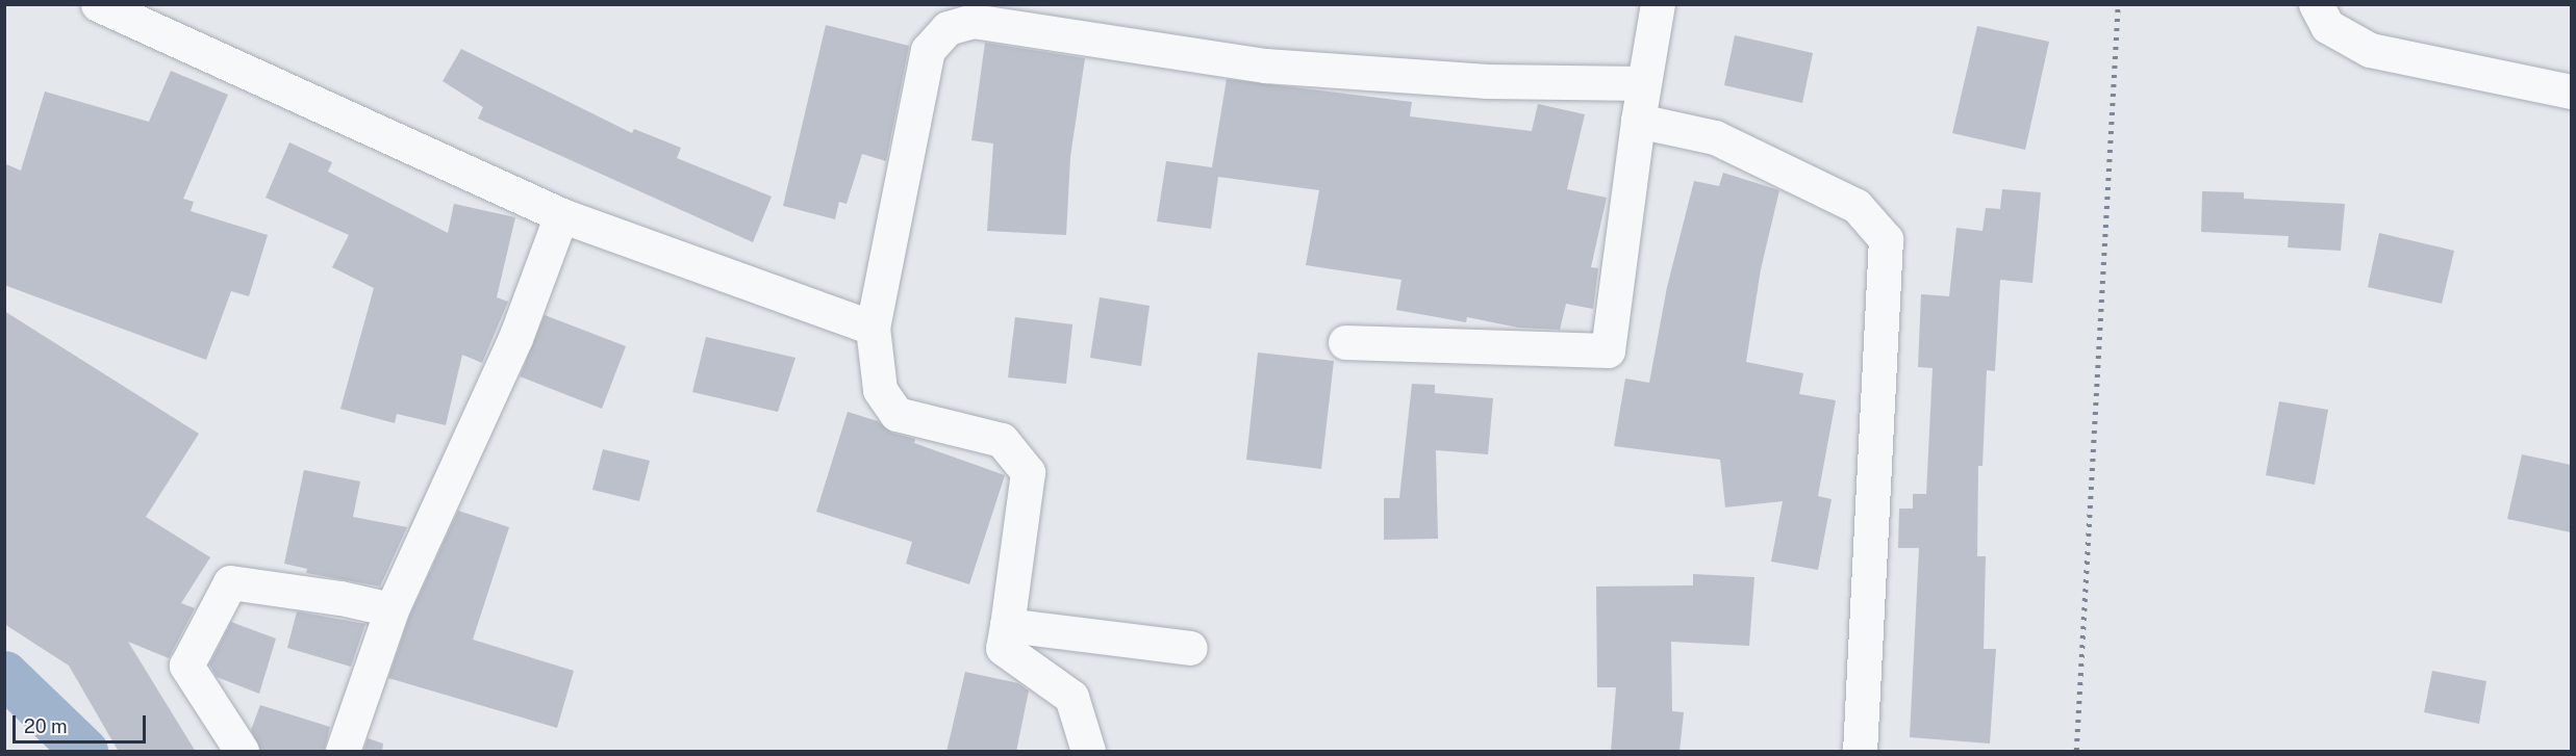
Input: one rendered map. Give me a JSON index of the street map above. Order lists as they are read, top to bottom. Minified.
{"scale_bar":"20 m"}
